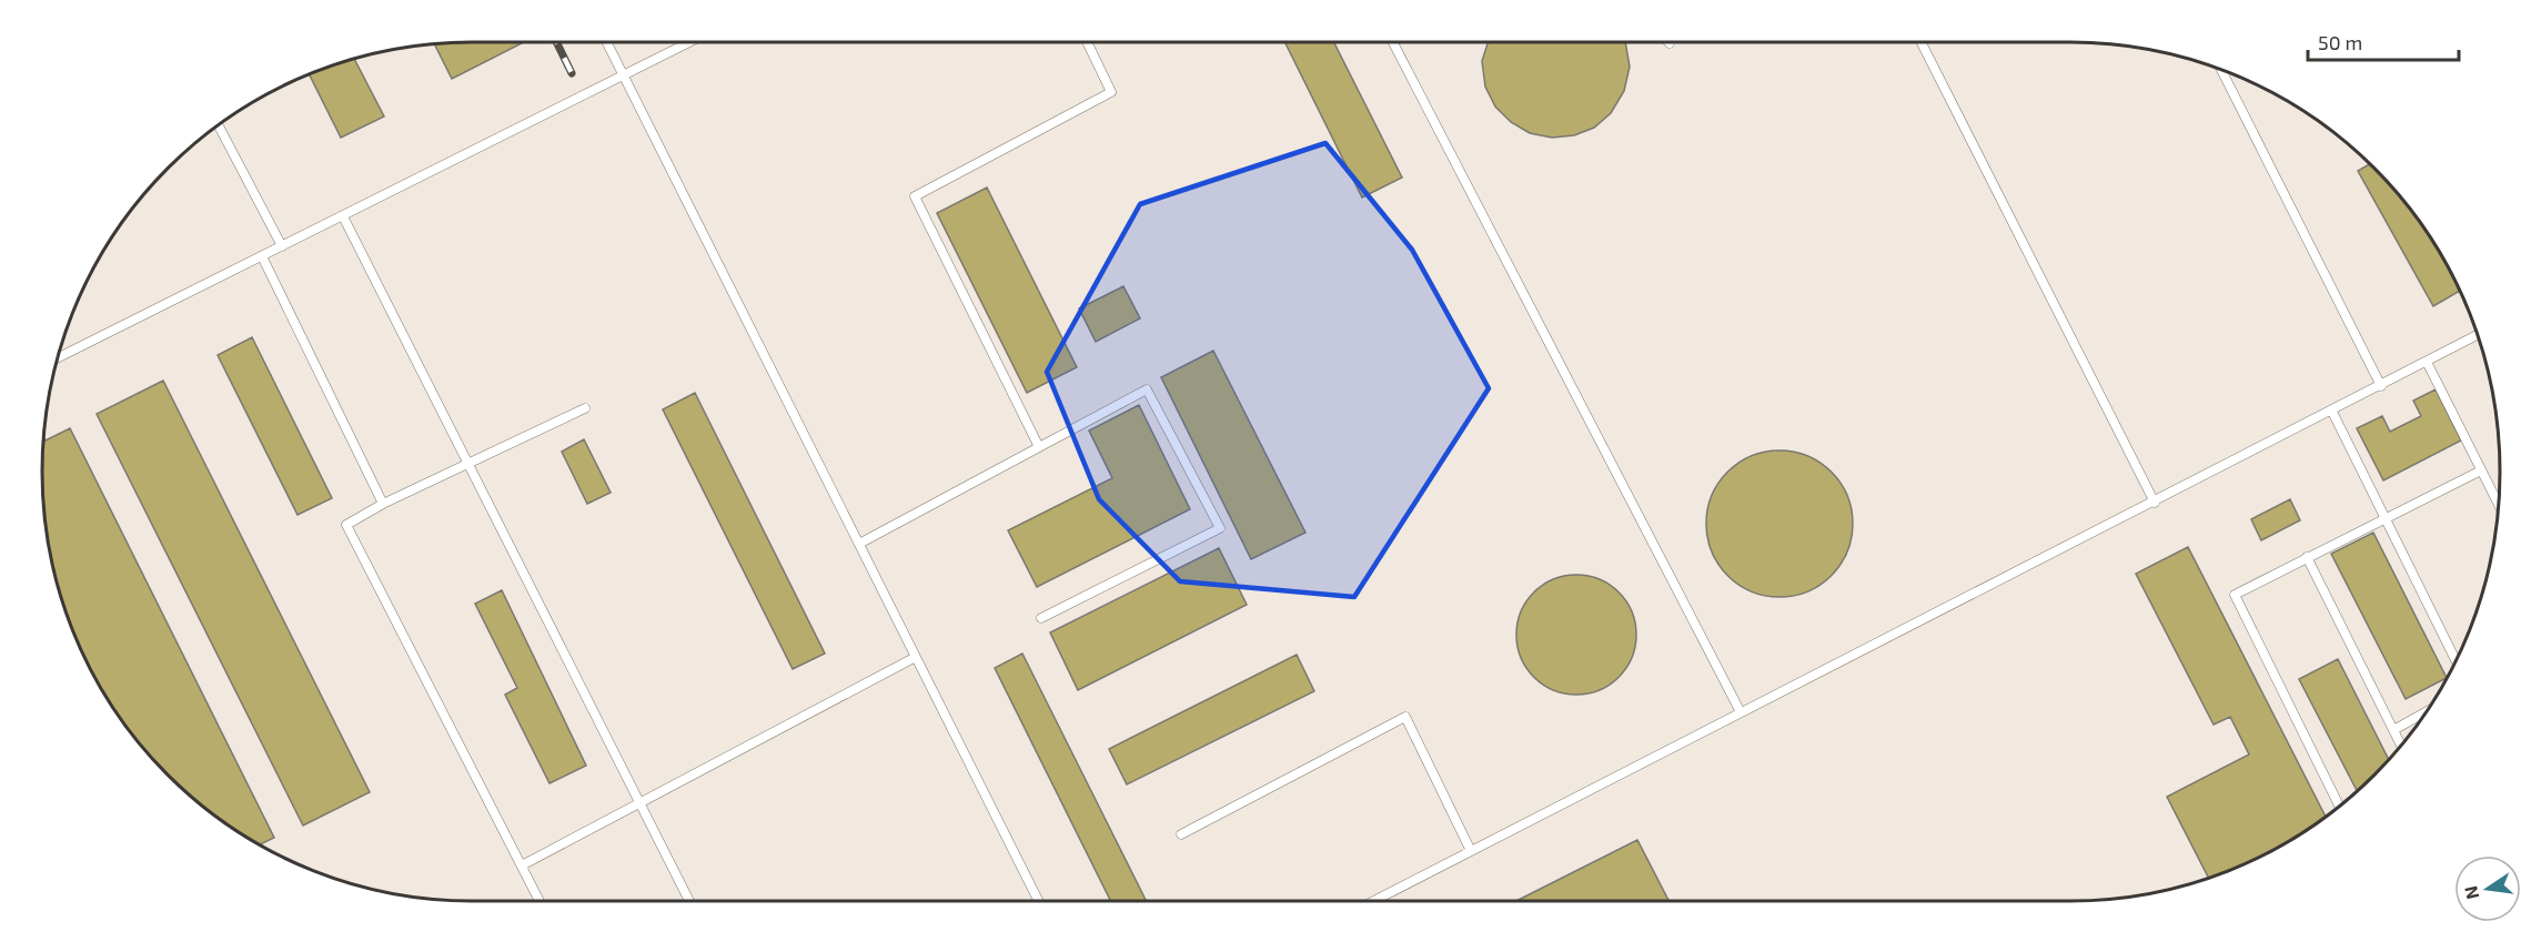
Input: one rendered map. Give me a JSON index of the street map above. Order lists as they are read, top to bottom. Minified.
{"scale_bar":"50 m","north":"left"}
